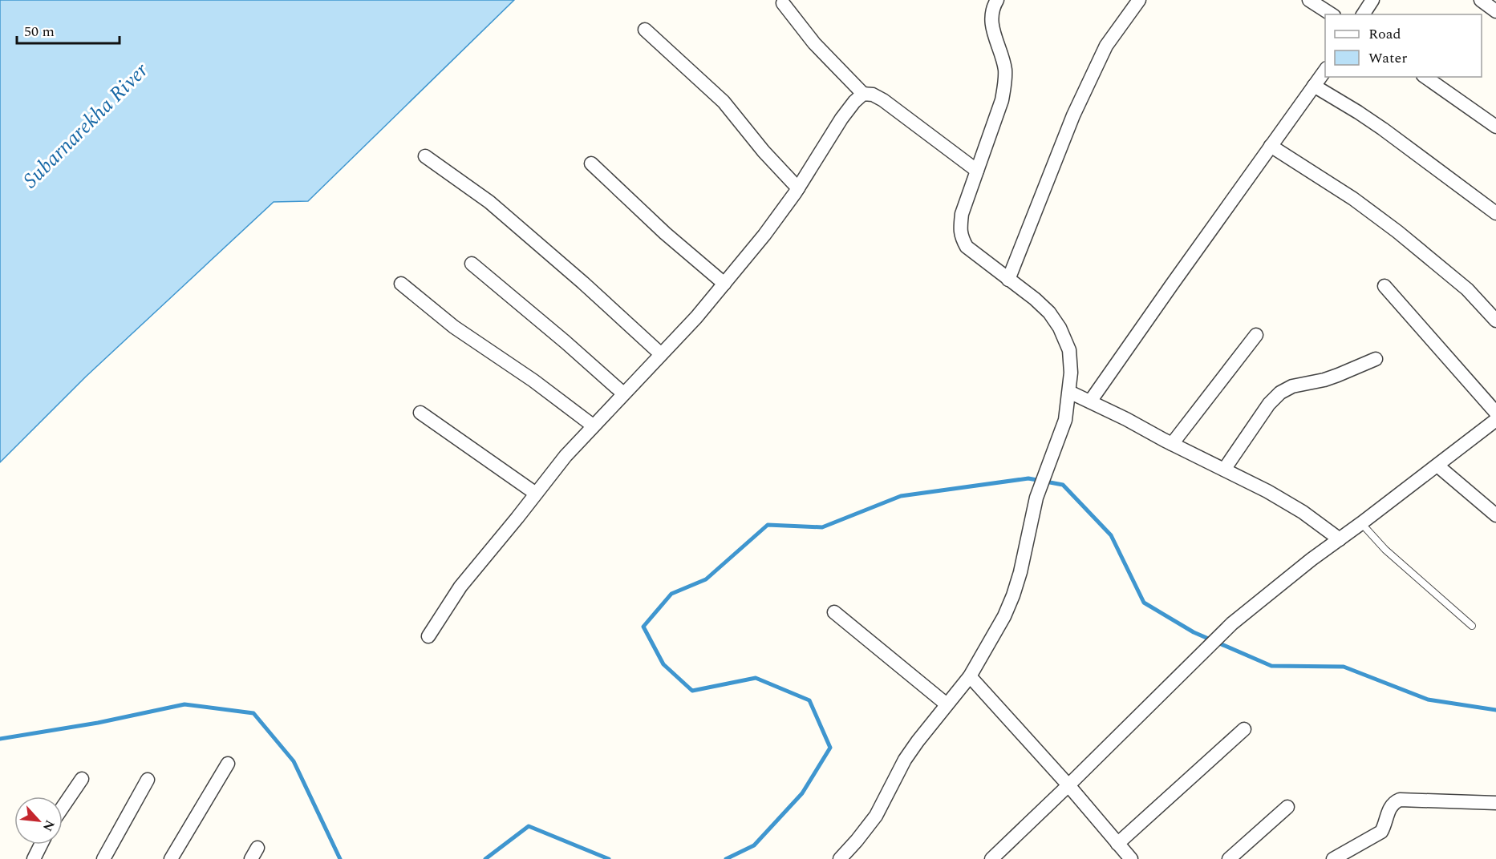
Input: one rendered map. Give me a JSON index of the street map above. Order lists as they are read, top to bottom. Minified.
{"water":["Subarnarekha River"],"legend":["Road","Water"],"scale_bar":"50 m","north":"bottom right"}
